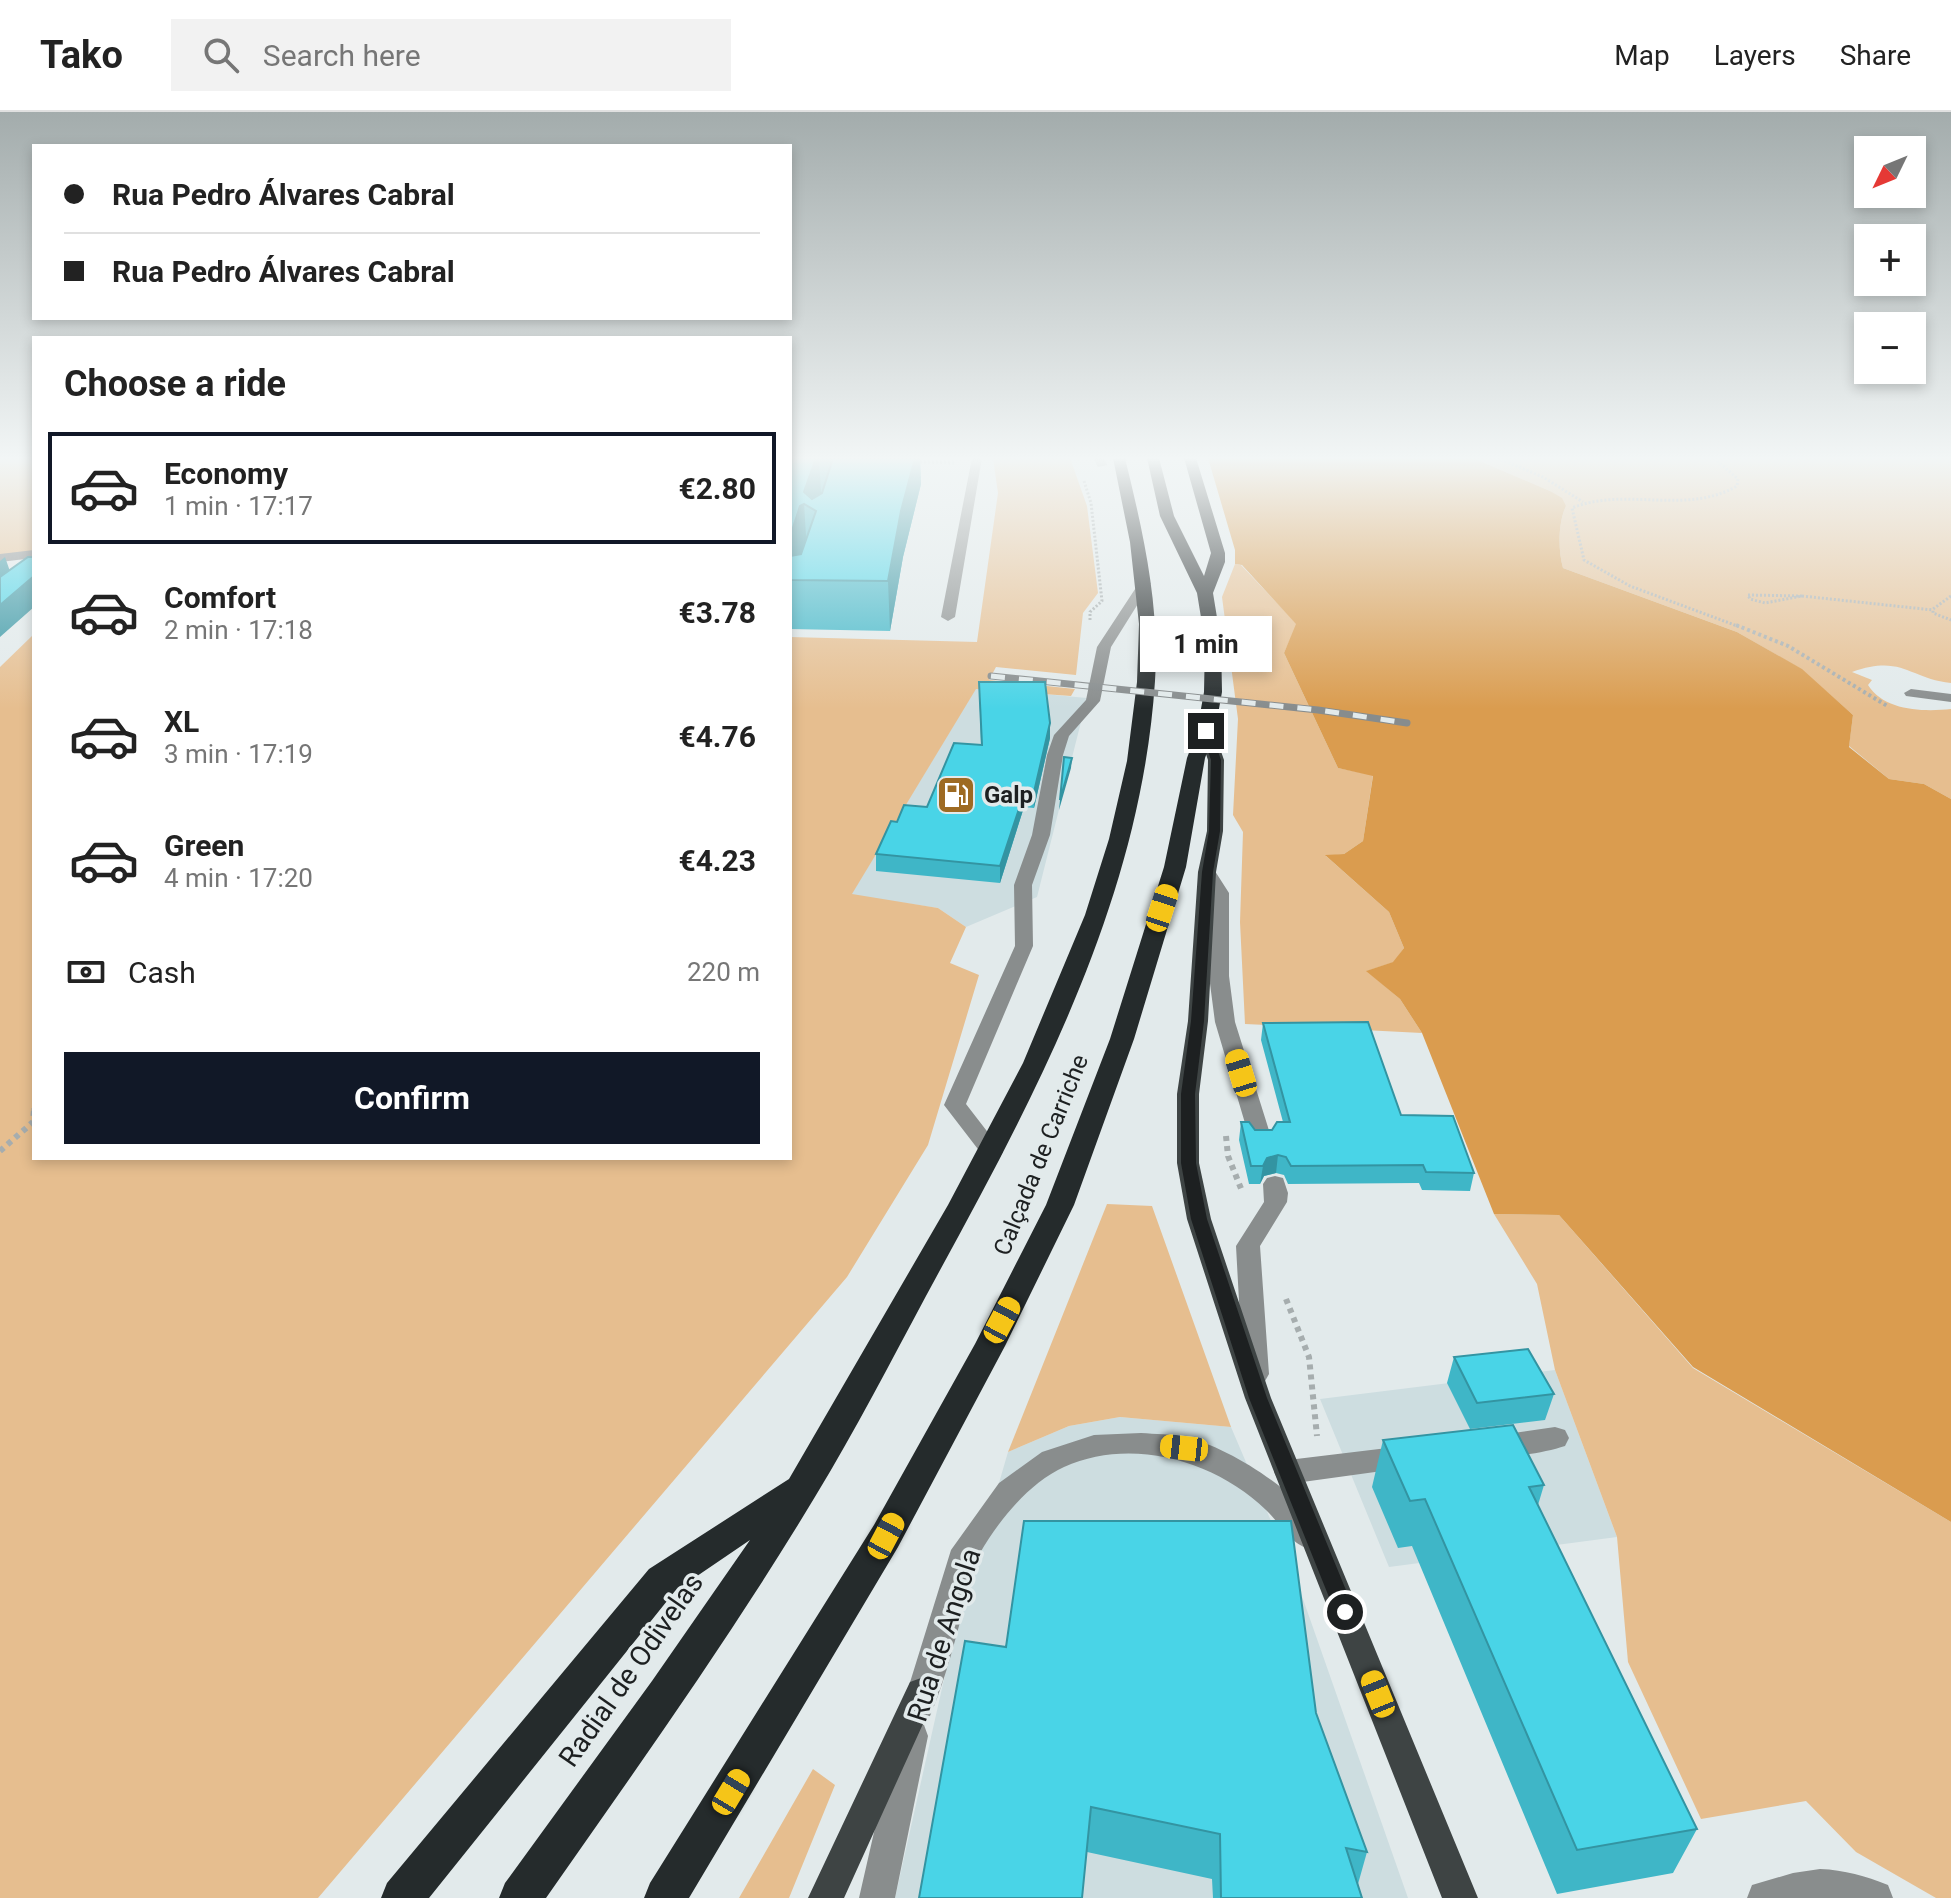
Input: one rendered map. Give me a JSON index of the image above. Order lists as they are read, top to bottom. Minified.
{"streets":{"highway":["Calçada de Carriche","Radial de Odivelas"],"street":["Rua de Angola"]},"crossings":[["Calçada de Carriche","Radial de Odivelas"]],"places":{"fuel station":["Galp"]},"north":"bottom left","page":{"header":"Tako","search":"Search here","nav":["Map","Layers","Share"],"map_buttons":["+","−"],"banner":["Rua Pedro Álvares Cabral","Rua Pedro Álvares Cabral"],"heading":"Choose a ride","list":[{"name":"Economy","note":"1 min · 17:17","value":"€2.80"},{"name":"Comfort","note":"2 min · 17:18","value":"€3.78"},{"name":"XL","note":"3 min · 17:19","value":"€4.76"},{"name":"Green","note":"4 min · 17:20","value":"€4.23"}],"bubble":"1 min","pay":["Cash","220 m"],"buttons":"Confirm"}}
